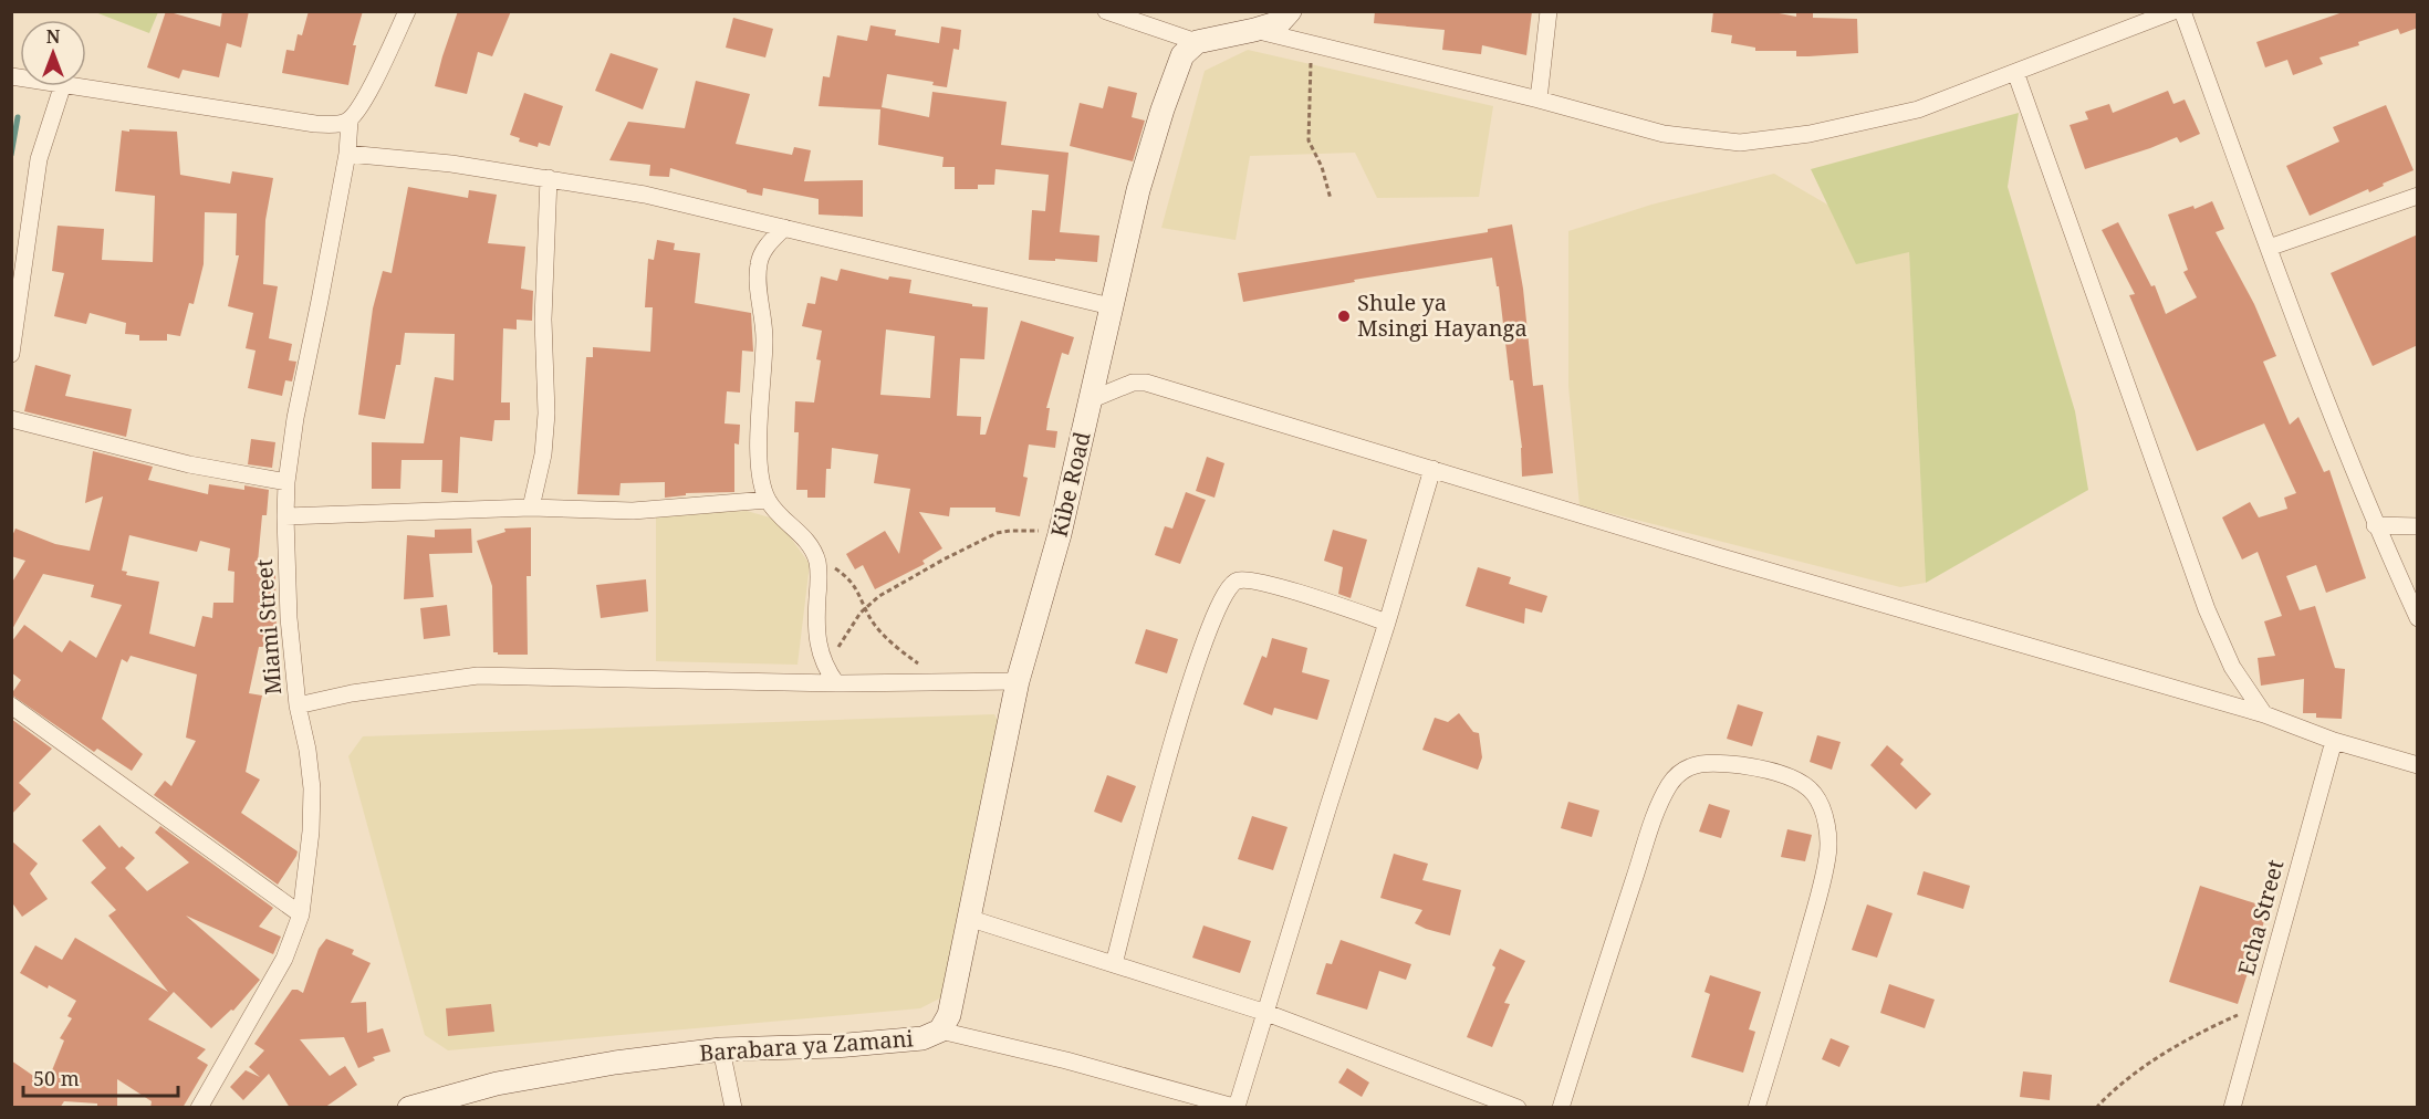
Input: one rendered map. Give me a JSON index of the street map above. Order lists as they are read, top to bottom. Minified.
{"streets":{"street":["Kibe Road","Miami Street","Echa Street","Barabara ya Zamani"]},"crossings":[["Kibe Road","Barabara ya Zamani"]],"places":["Shule ya Msingi Hayanga"],"scale_bar":"50 m","north":"top"}
